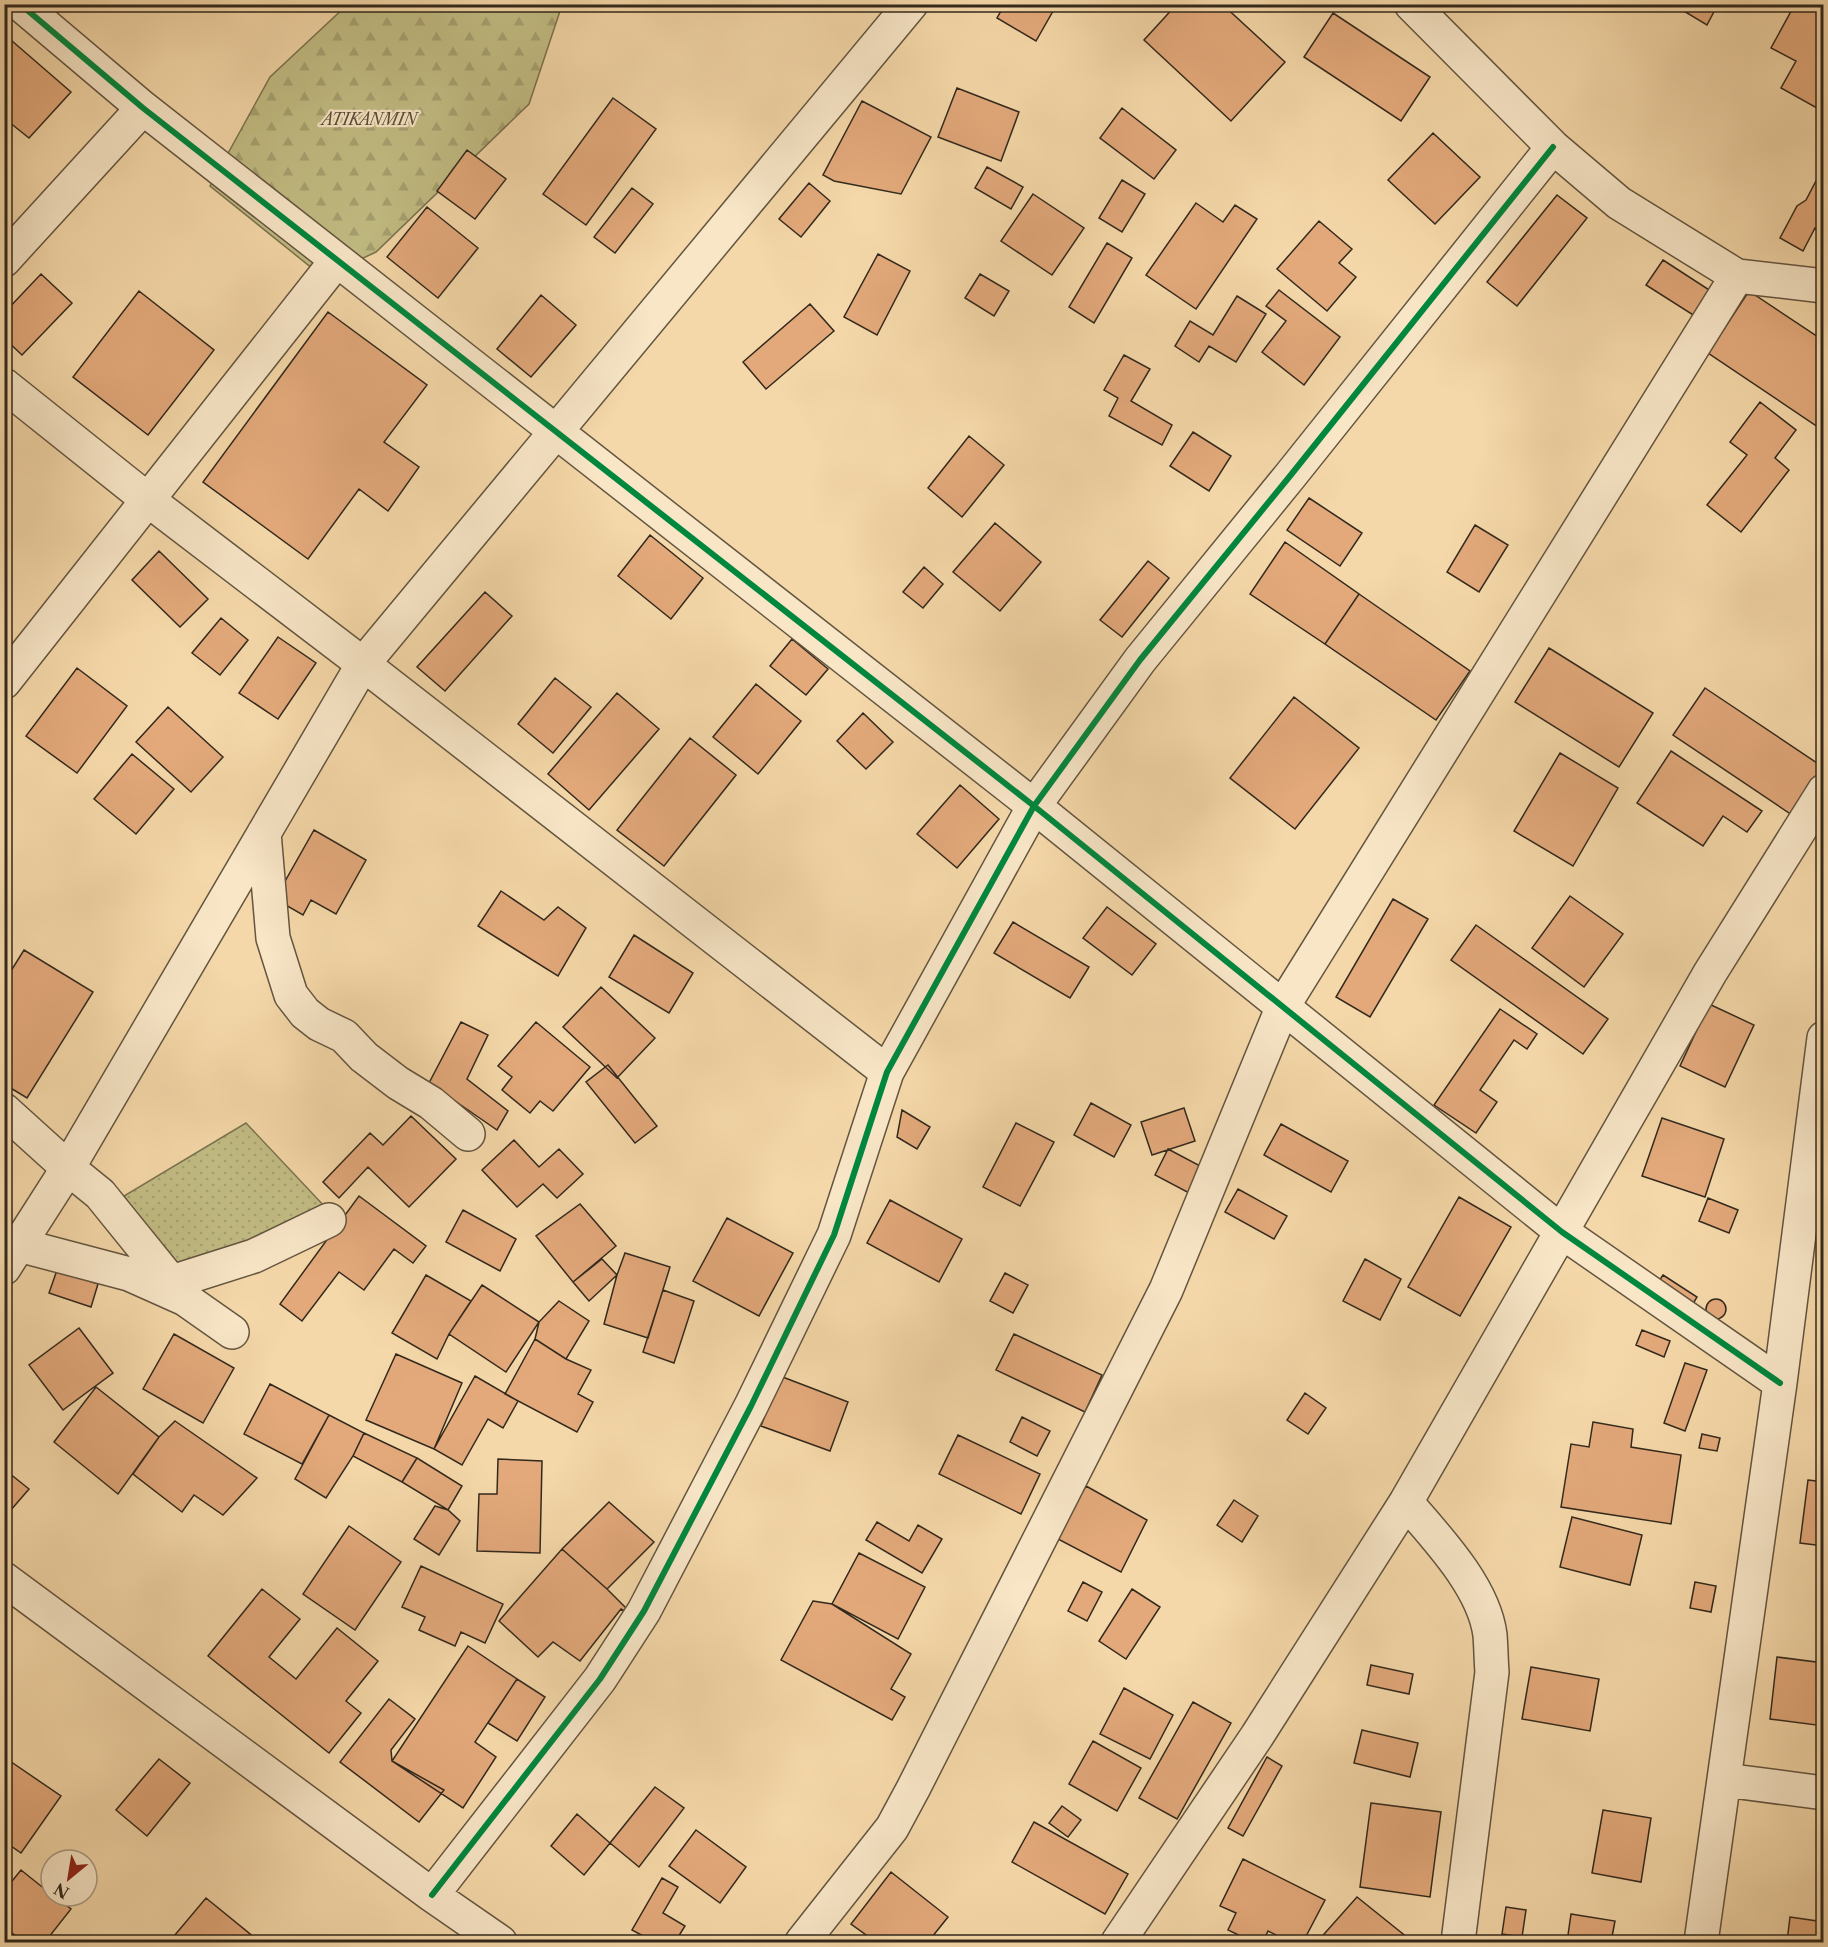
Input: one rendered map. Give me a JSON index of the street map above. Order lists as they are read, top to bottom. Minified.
{"parks":["ATIKANMIN"],"north":"bottom left"}
